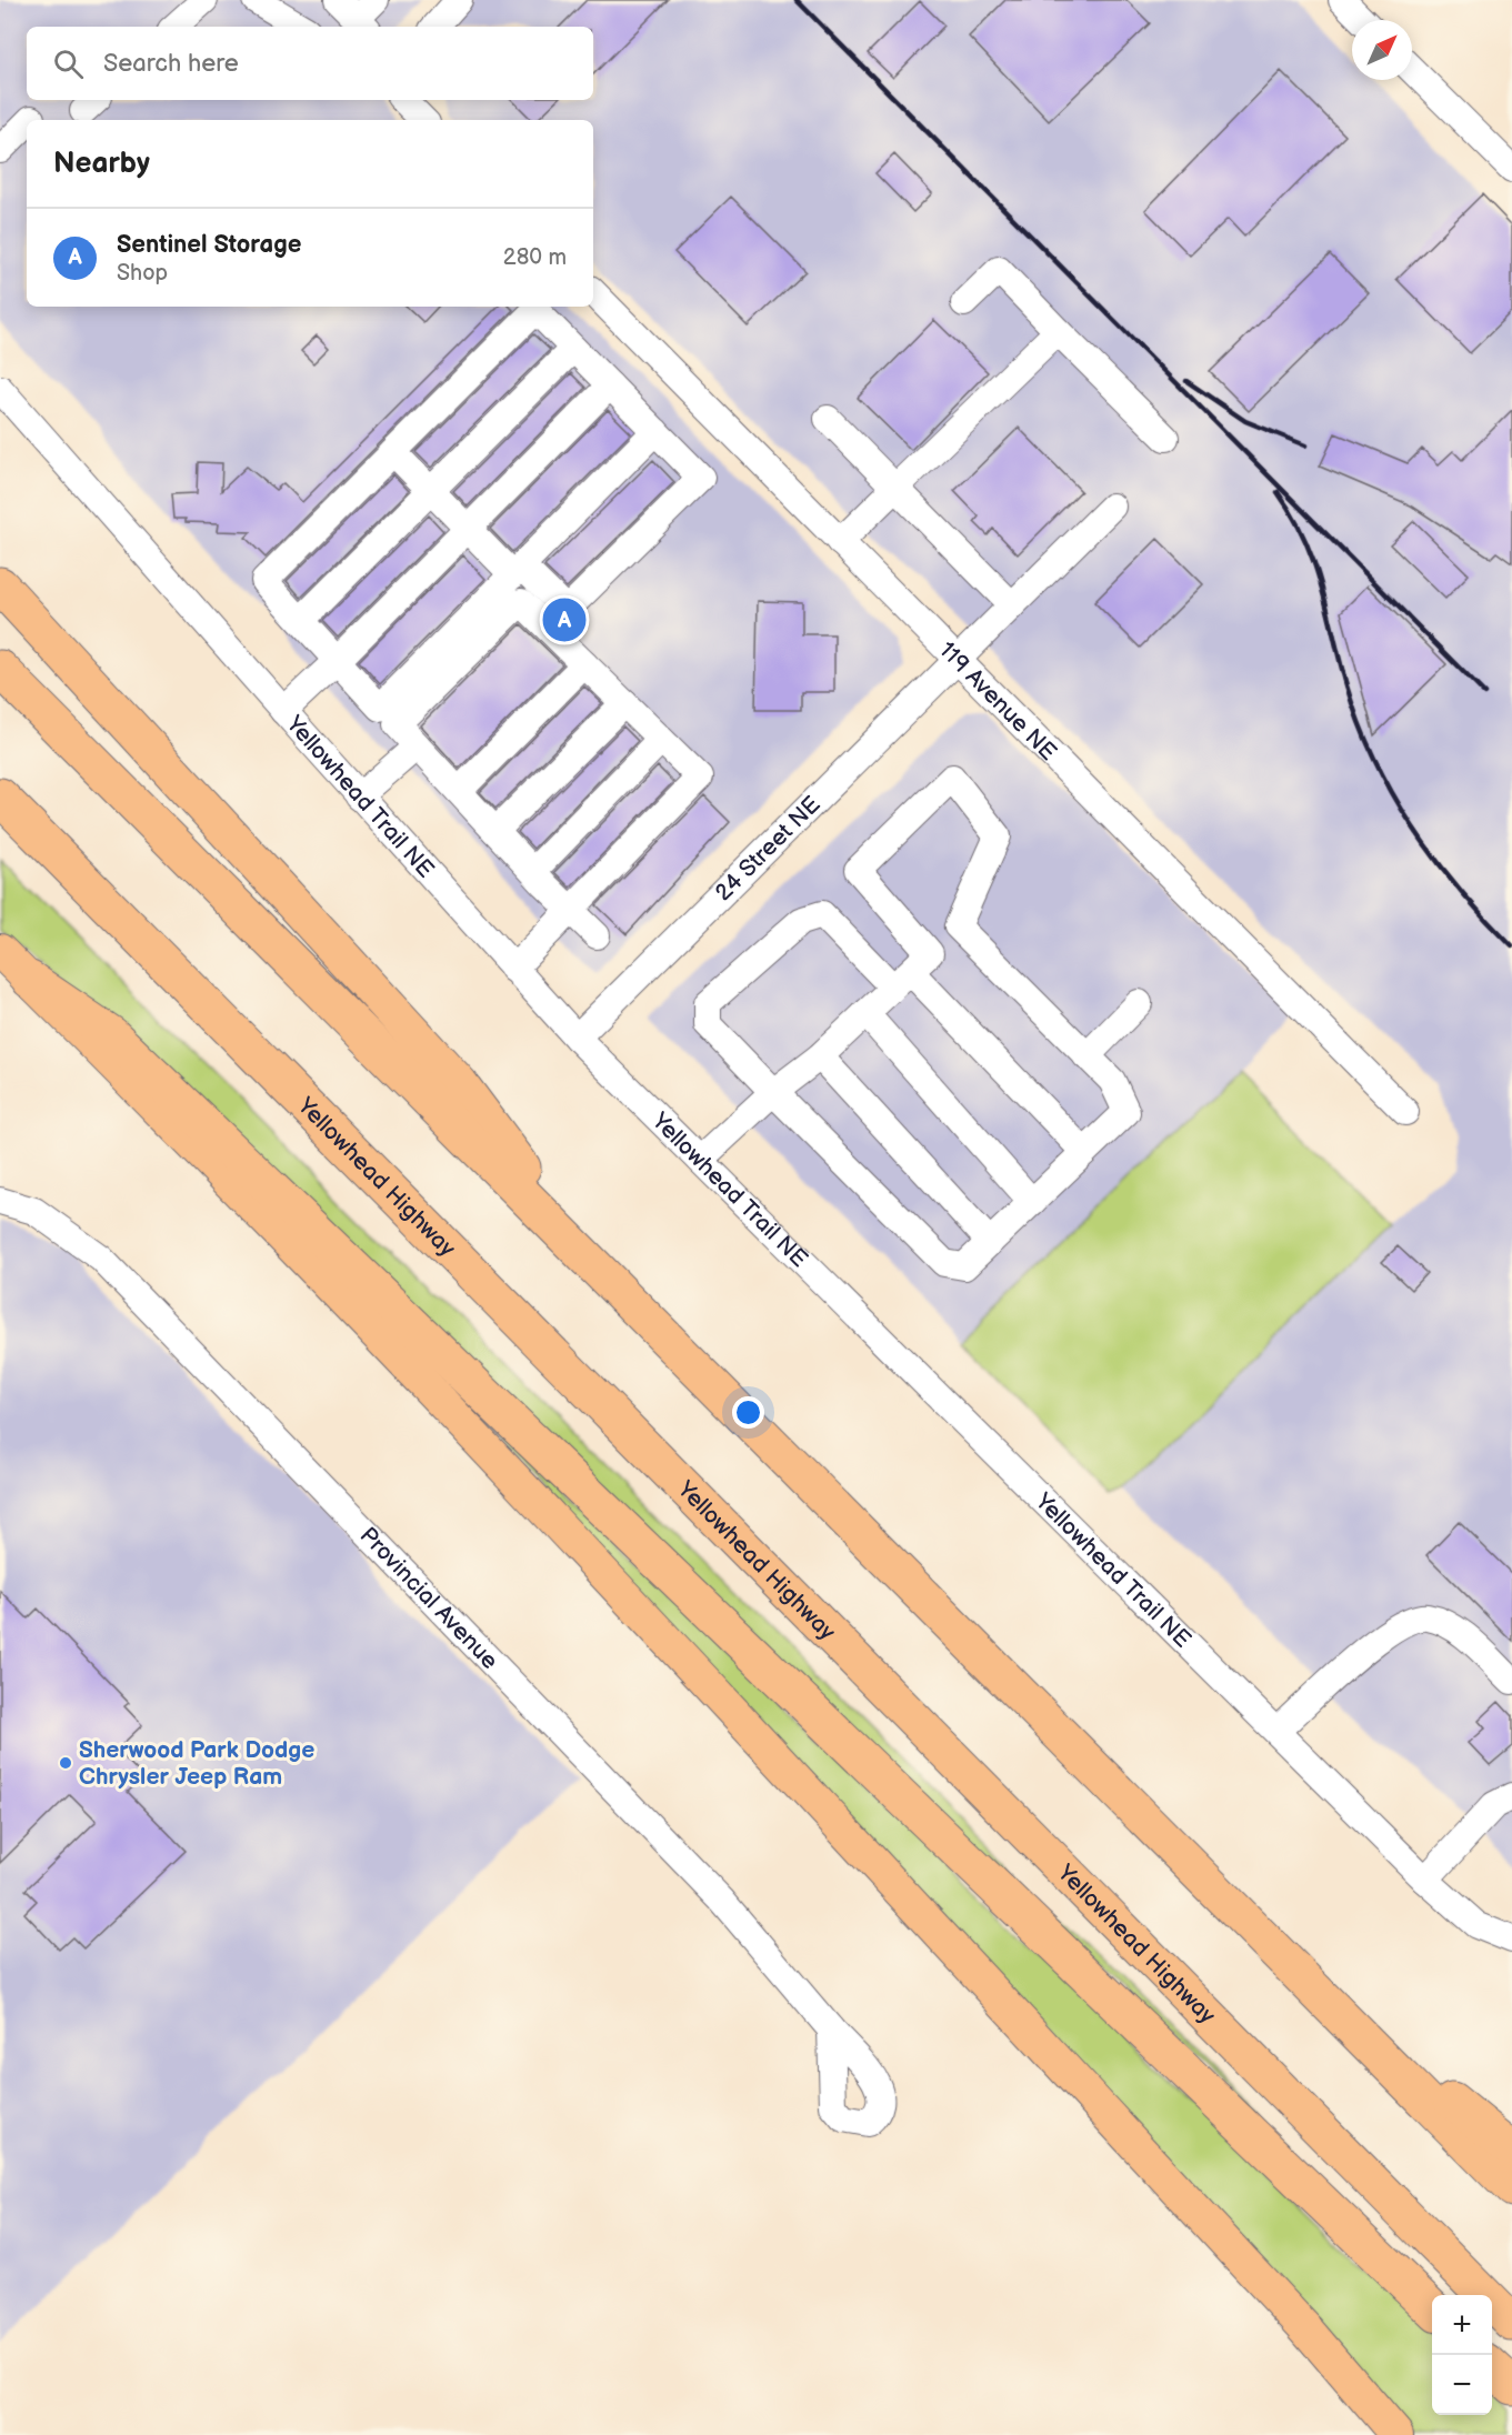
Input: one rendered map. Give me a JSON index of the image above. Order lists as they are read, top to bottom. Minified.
{"streets":{"highway":["Yellowhead Highway"],"street":["119 Avenue NE","Yellowhead Trail NE","24 Street NE","Provincial Avenue"]},"crossings":[["119 Avenue NE","24 Street NE"],["Yellowhead Trail NE","24 Street NE"]],"places":["Sherwood Park Dodge Chrysler Jeep Ram"],"north":"top right","page":{"search":"Search here","heading":"Nearby","list":[{"mark":"A","name":"Sentinel Storage","note":"Shop","value":"280 m"}],"pins":"A","map_buttons":["+","−"]}}
